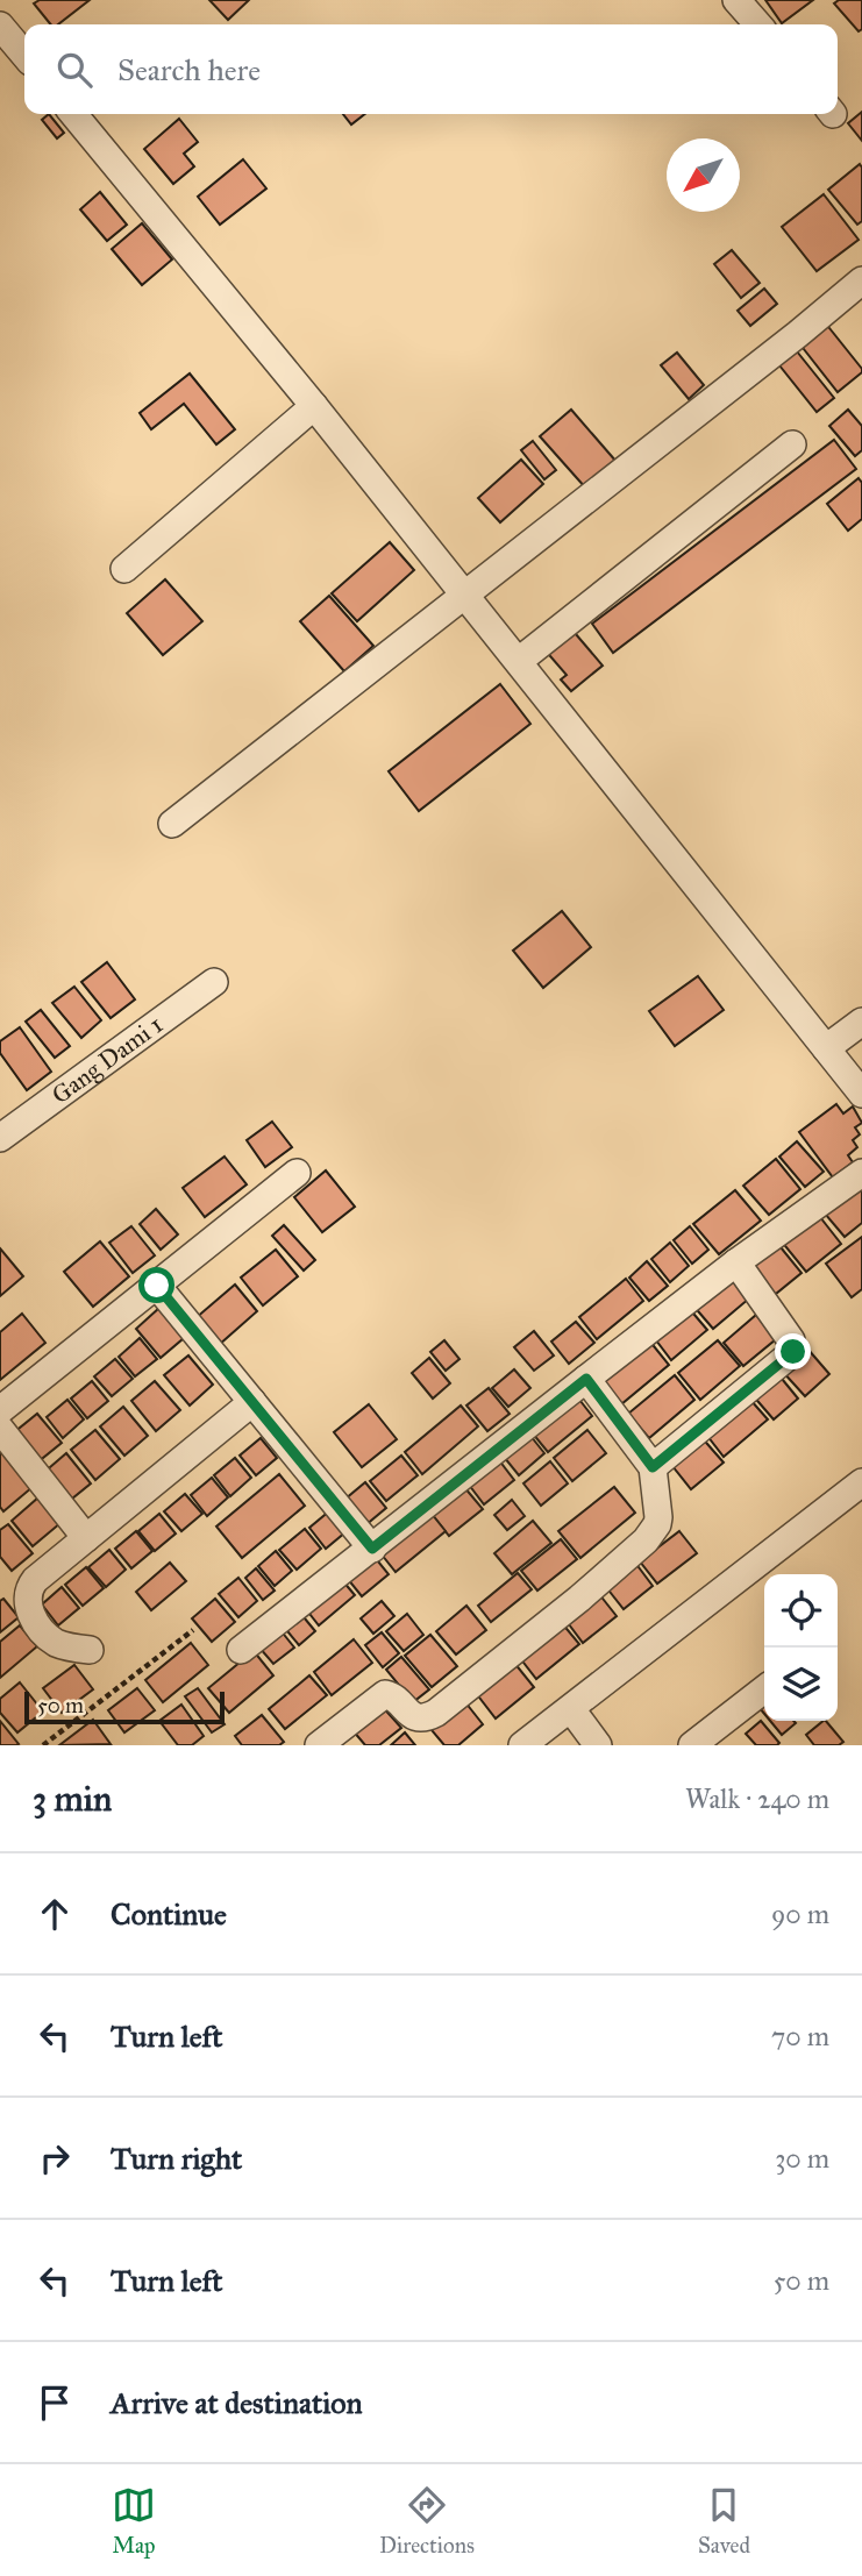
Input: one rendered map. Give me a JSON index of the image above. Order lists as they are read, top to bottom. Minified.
{"streets":{"street":["Gang Dami 1"]},"scale_bar":"50 m","north":"bottom left","page":{"search":"Search here","scale":"50 m","heading":["3 min","Walk · 240 m"],"list":[["Continue","90 m"],["Turn left","70 m"],["Turn right","30 m"],["Turn left","50 m"],"Arrive at destination"],"nav":["Map","Directions","Saved"]}}
